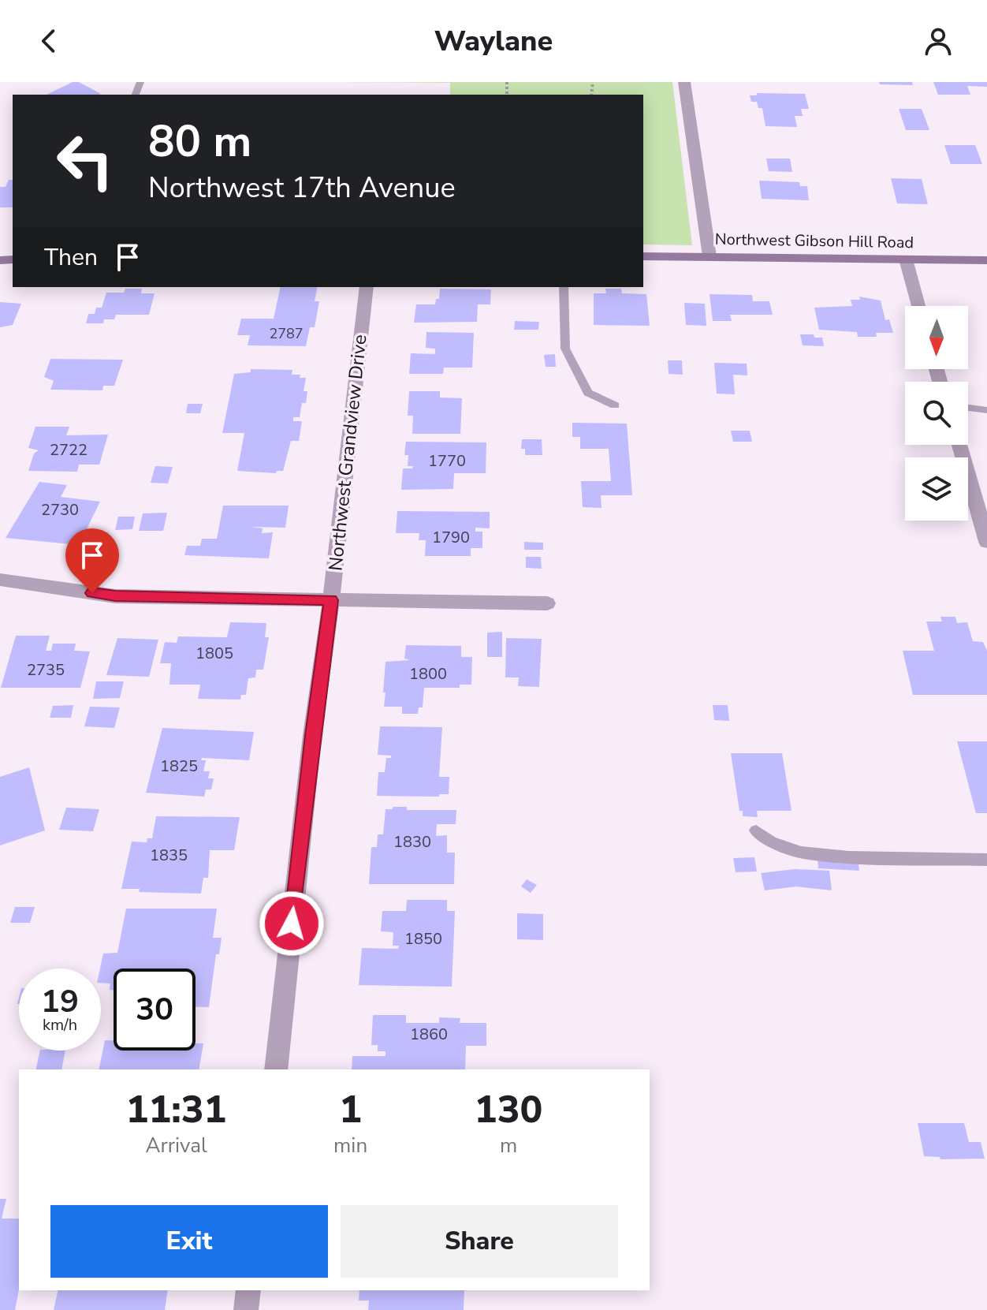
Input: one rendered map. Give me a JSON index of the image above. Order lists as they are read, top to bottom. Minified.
{"streets":{"main road":["Northwest Gibson Hill Road"],"street":["Northwest Grandview Drive"]},"house_numbers":["2787","2722","1770","2730","1790","1805","2735","1800","1825","1830","1835","1850","1860"],"north":"bottom","page":{"header":"Waylane","turn":["80 m","Northwest 17th Avenue"],"then":"Then","speed":"19 km/h","limit":"30","eta":["11:31","Arrival","1","min","130","m"],"buttons":["Exit","Share"]}}
